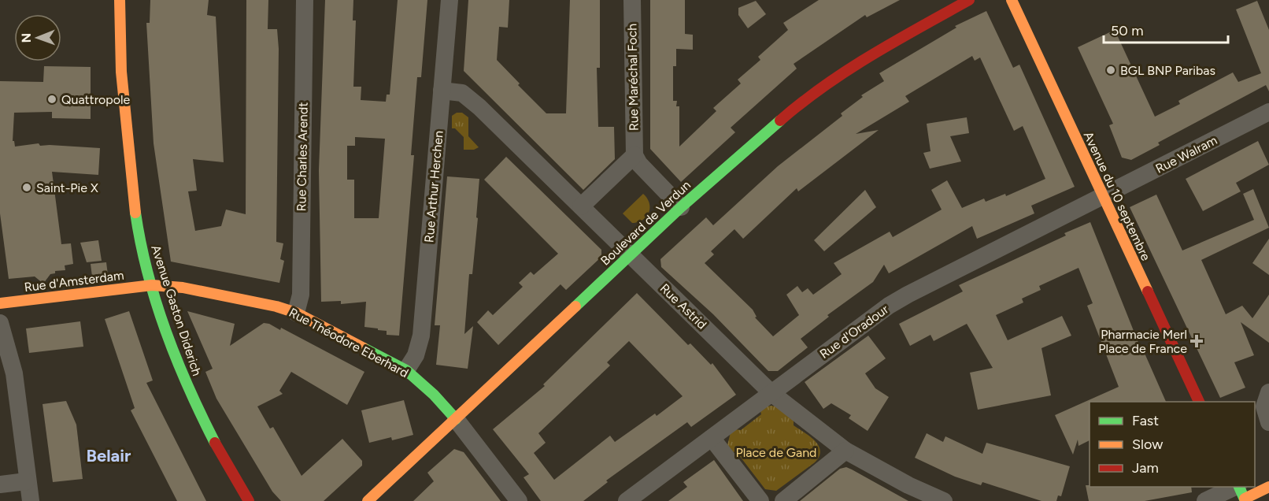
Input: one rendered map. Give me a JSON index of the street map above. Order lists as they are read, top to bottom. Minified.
{"streets":{"street":["Rue Maréchal Foch","Rue Walram","Rue Charles Arendt","Rue Arthur Herchen","Avenue du 10 septembre","Boulevard de Verdun","Rue d'Amsterdam","Rue Astrid","Avenue Gaston Diderich","Rue d'Oradour","Rue Théodore Eberhard"]},"crossings":[["Rue Walram","Avenue du 10 septembre"],["Rue Walram","Rue d'Oradour"],["Rue Charles Arendt","Rue Théodore Eberhard"],["Rue Arthur Herchen","Rue Astrid"],["Rue Arthur Herchen","Rue Théodore Eberhard"],["Avenue du 10 septembre","Rue d'Oradour"],["Boulevard de Verdun","Rue Astrid"],["Boulevard de Verdun","Rue Théodore Eberhard"],["Rue d'Amsterdam","Avenue Gaston Diderich"],["Rue d'Amsterdam","Rue Théodore Eberhard"],["Rue Astrid","Rue d'Oradour"],["Avenue Gaston Diderich","Rue Théodore Eberhard"]],"districts":["Belair"],"parks":["Place de Gand"],"places":{"other":["BGL BNP Paribas","Quattropole","Saint-Pie X"],"health":["Pharmacie Merl Place de France"]},"legend":["Fast","Slow","Jam"],"scale_bar":"50 m","north":"left"}
